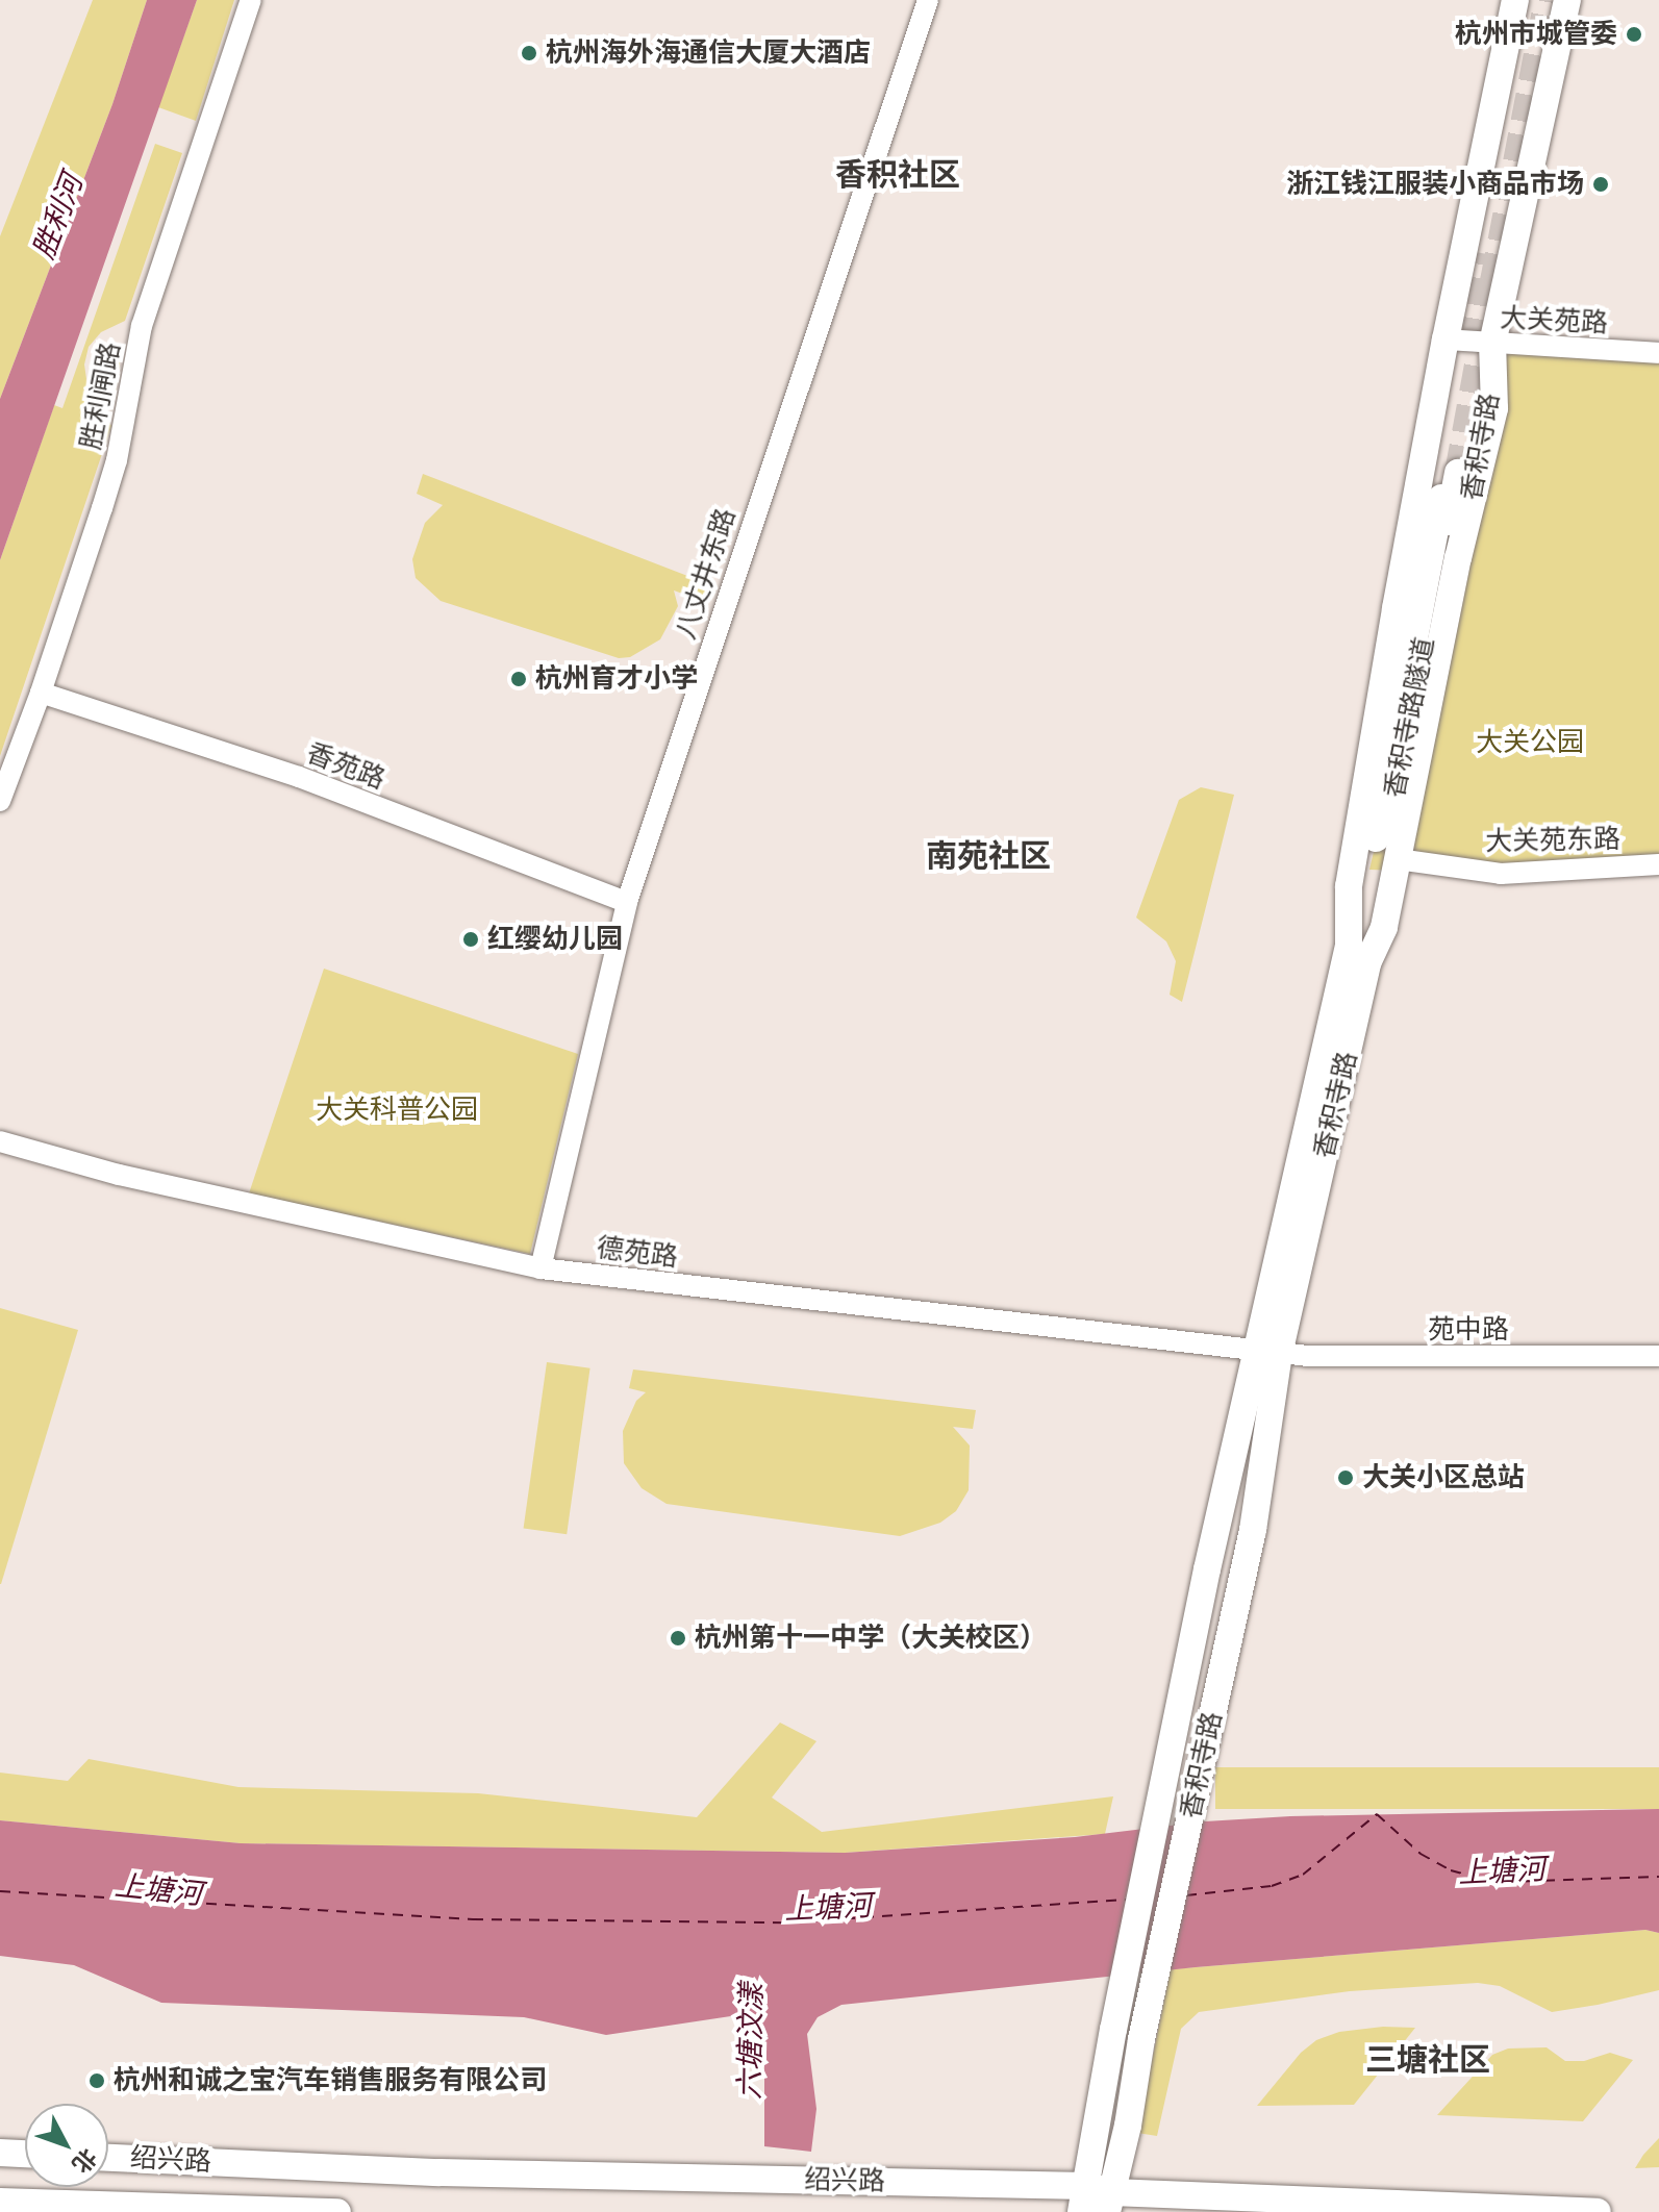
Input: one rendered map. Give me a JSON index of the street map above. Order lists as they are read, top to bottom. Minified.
{"streets":{"main road":["香积寺路","香积寺路隧道","绍兴路"],"street":["大关苑路","胜利闸路","八丈井东路","香苑路","大关苑东路","德苑路","苑中路"]},"crossings":[["大关苑路","香积寺路"],["胜利闸路","香苑路"],["香积寺路","香积寺路隧道"],["香积寺路","大关苑东路"],["香积寺路","德苑路"],["香积寺路","苑中路"],["香积寺路","绍兴路"],["八丈井东路","香苑路"],["八丈井东路","德苑路"],["德苑路","苑中路"]],"districts":["香积社区","南苑社区","三塘社区"],"water":["胜利河","上塘河","六塘汶漾"],"parks":["大关公园","大关科普公园"],"places":["杭州市城管委","杭州海外海通信大厦大酒店","浙江钱江服装小商品市场","杭州育才小学","红缨幼儿园","大关小区总站","杭州第十一中学（大关校区）","杭州和诚之宝汽车销售服务有限公司"],"north":"bottom right"}
